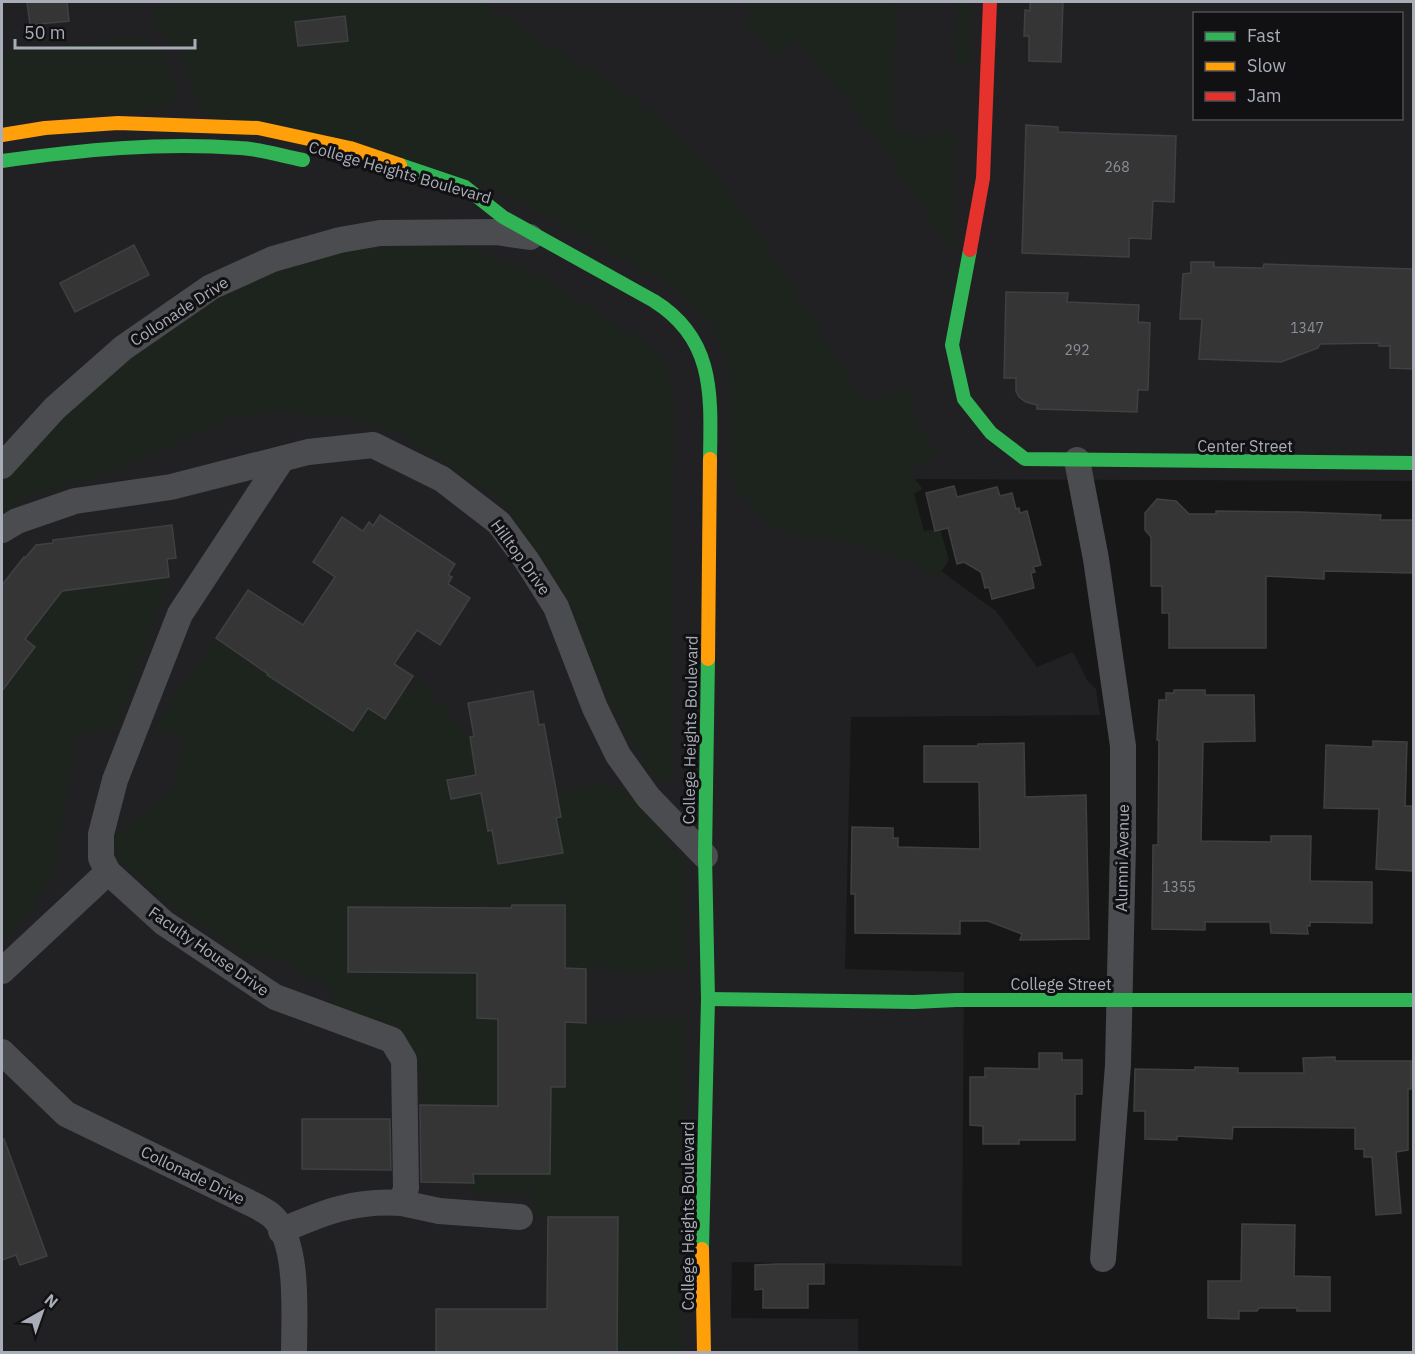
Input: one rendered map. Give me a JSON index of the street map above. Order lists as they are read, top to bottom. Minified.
{"streets":{"street":["College Heights Boulevard","Collonade Drive","Center Street","Hilltop Drive","Alumni Avenue","Faculty House Drive","College Street"]},"crossings":[["College Heights Boulevard","Collonade Drive"],["College Heights Boulevard","Hilltop Drive"],["College Heights Boulevard","College Street"],["Center Street","Alumni Avenue"],["Alumni Avenue","College Street"]],"house_numbers":["268","1347","292","1355"],"legend":["Fast","Slow","Jam"],"scale_bar":"50 m","north":"top right"}
